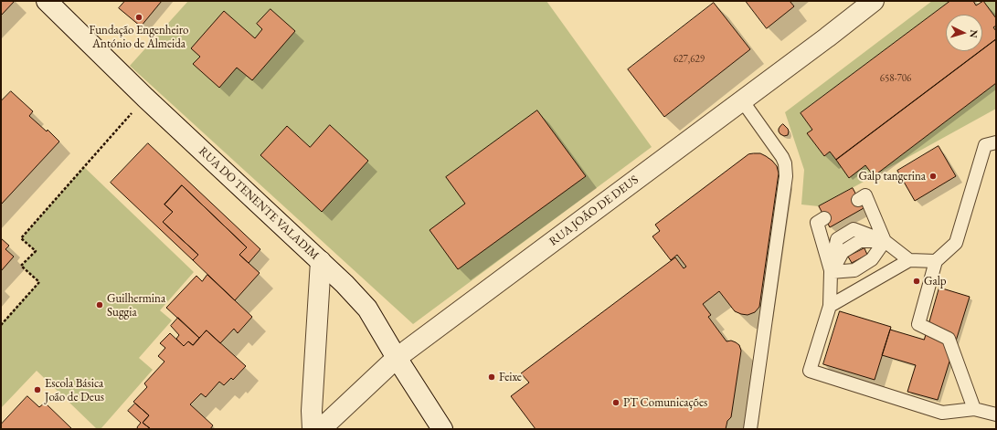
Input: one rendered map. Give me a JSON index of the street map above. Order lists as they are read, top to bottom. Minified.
{"streets":{"street":["RUA DO TENENTE VALADIM","RUA JOÃO DE DEUS"]},"crossings":[["RUA DO TENENTE VALADIM","RUA JOÃO DE DEUS"]],"places":["Fundação Engenheiro António de Almeida","Galp tangerina","Galp","Guilhermina Suggia","Feixe","Escola Básica João de Deus","PT Comunicações"],"house_numbers":["627,629","658-706"],"north":"right"}
